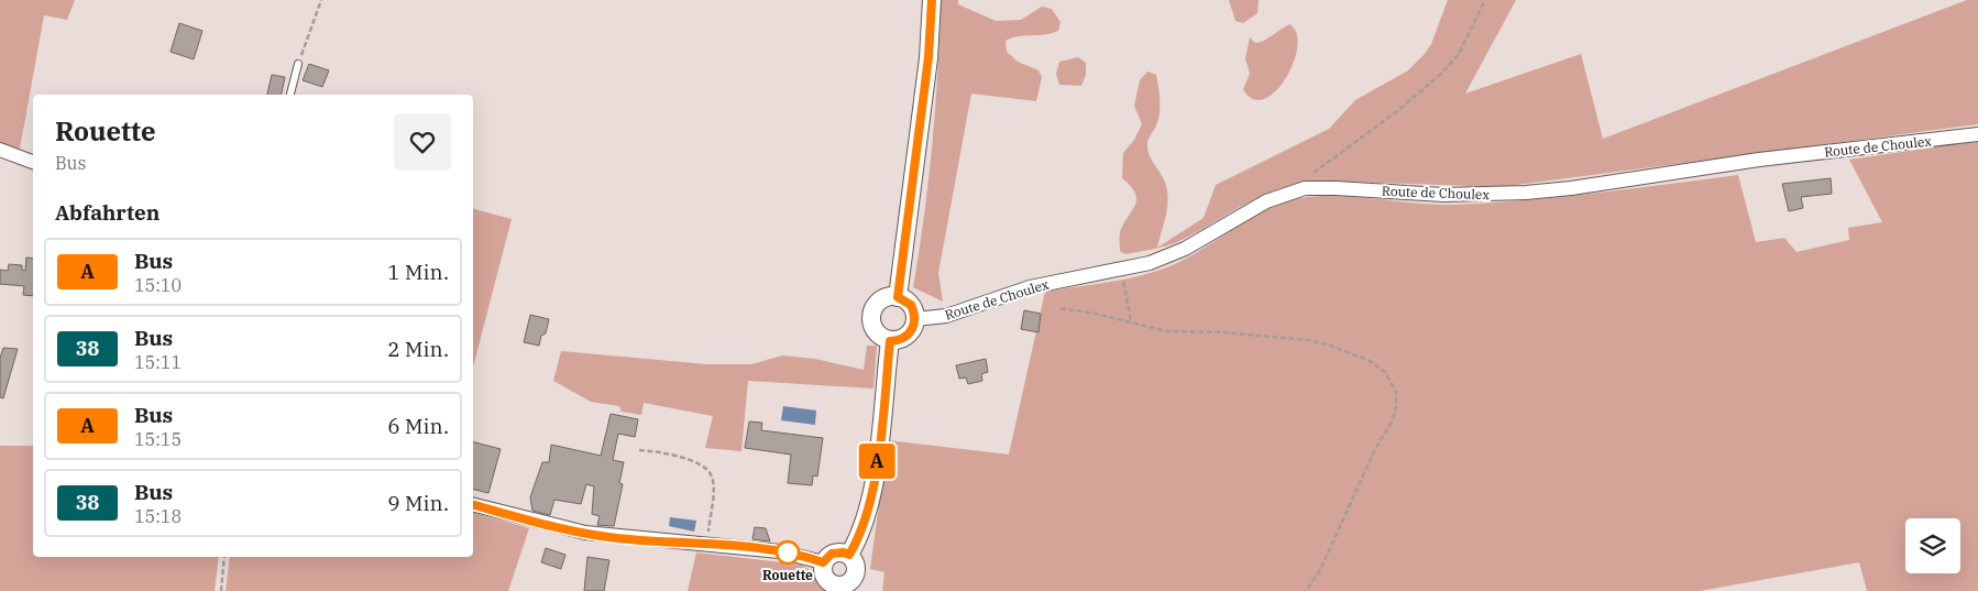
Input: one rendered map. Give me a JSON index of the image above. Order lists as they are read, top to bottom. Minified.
{"streets":{"street":["Route de Choulex"]},"places":["Rouette"],"lines":["bus line A"],"page":{"on_map":"A","heading":[["Rouette","Bus"],"Abfahrten"],"list":[{"mark":"A","name":"Bus","note":"15:10","value":"1 Min."},{"mark":"38","name":"Bus","note":"15:11","value":"2 Min."},{"mark":"A","name":"Bus","note":"15:15","value":"6 Min."},{"mark":"38","name":"Bus","note":"15:18","value":"9 Min."}]}}
